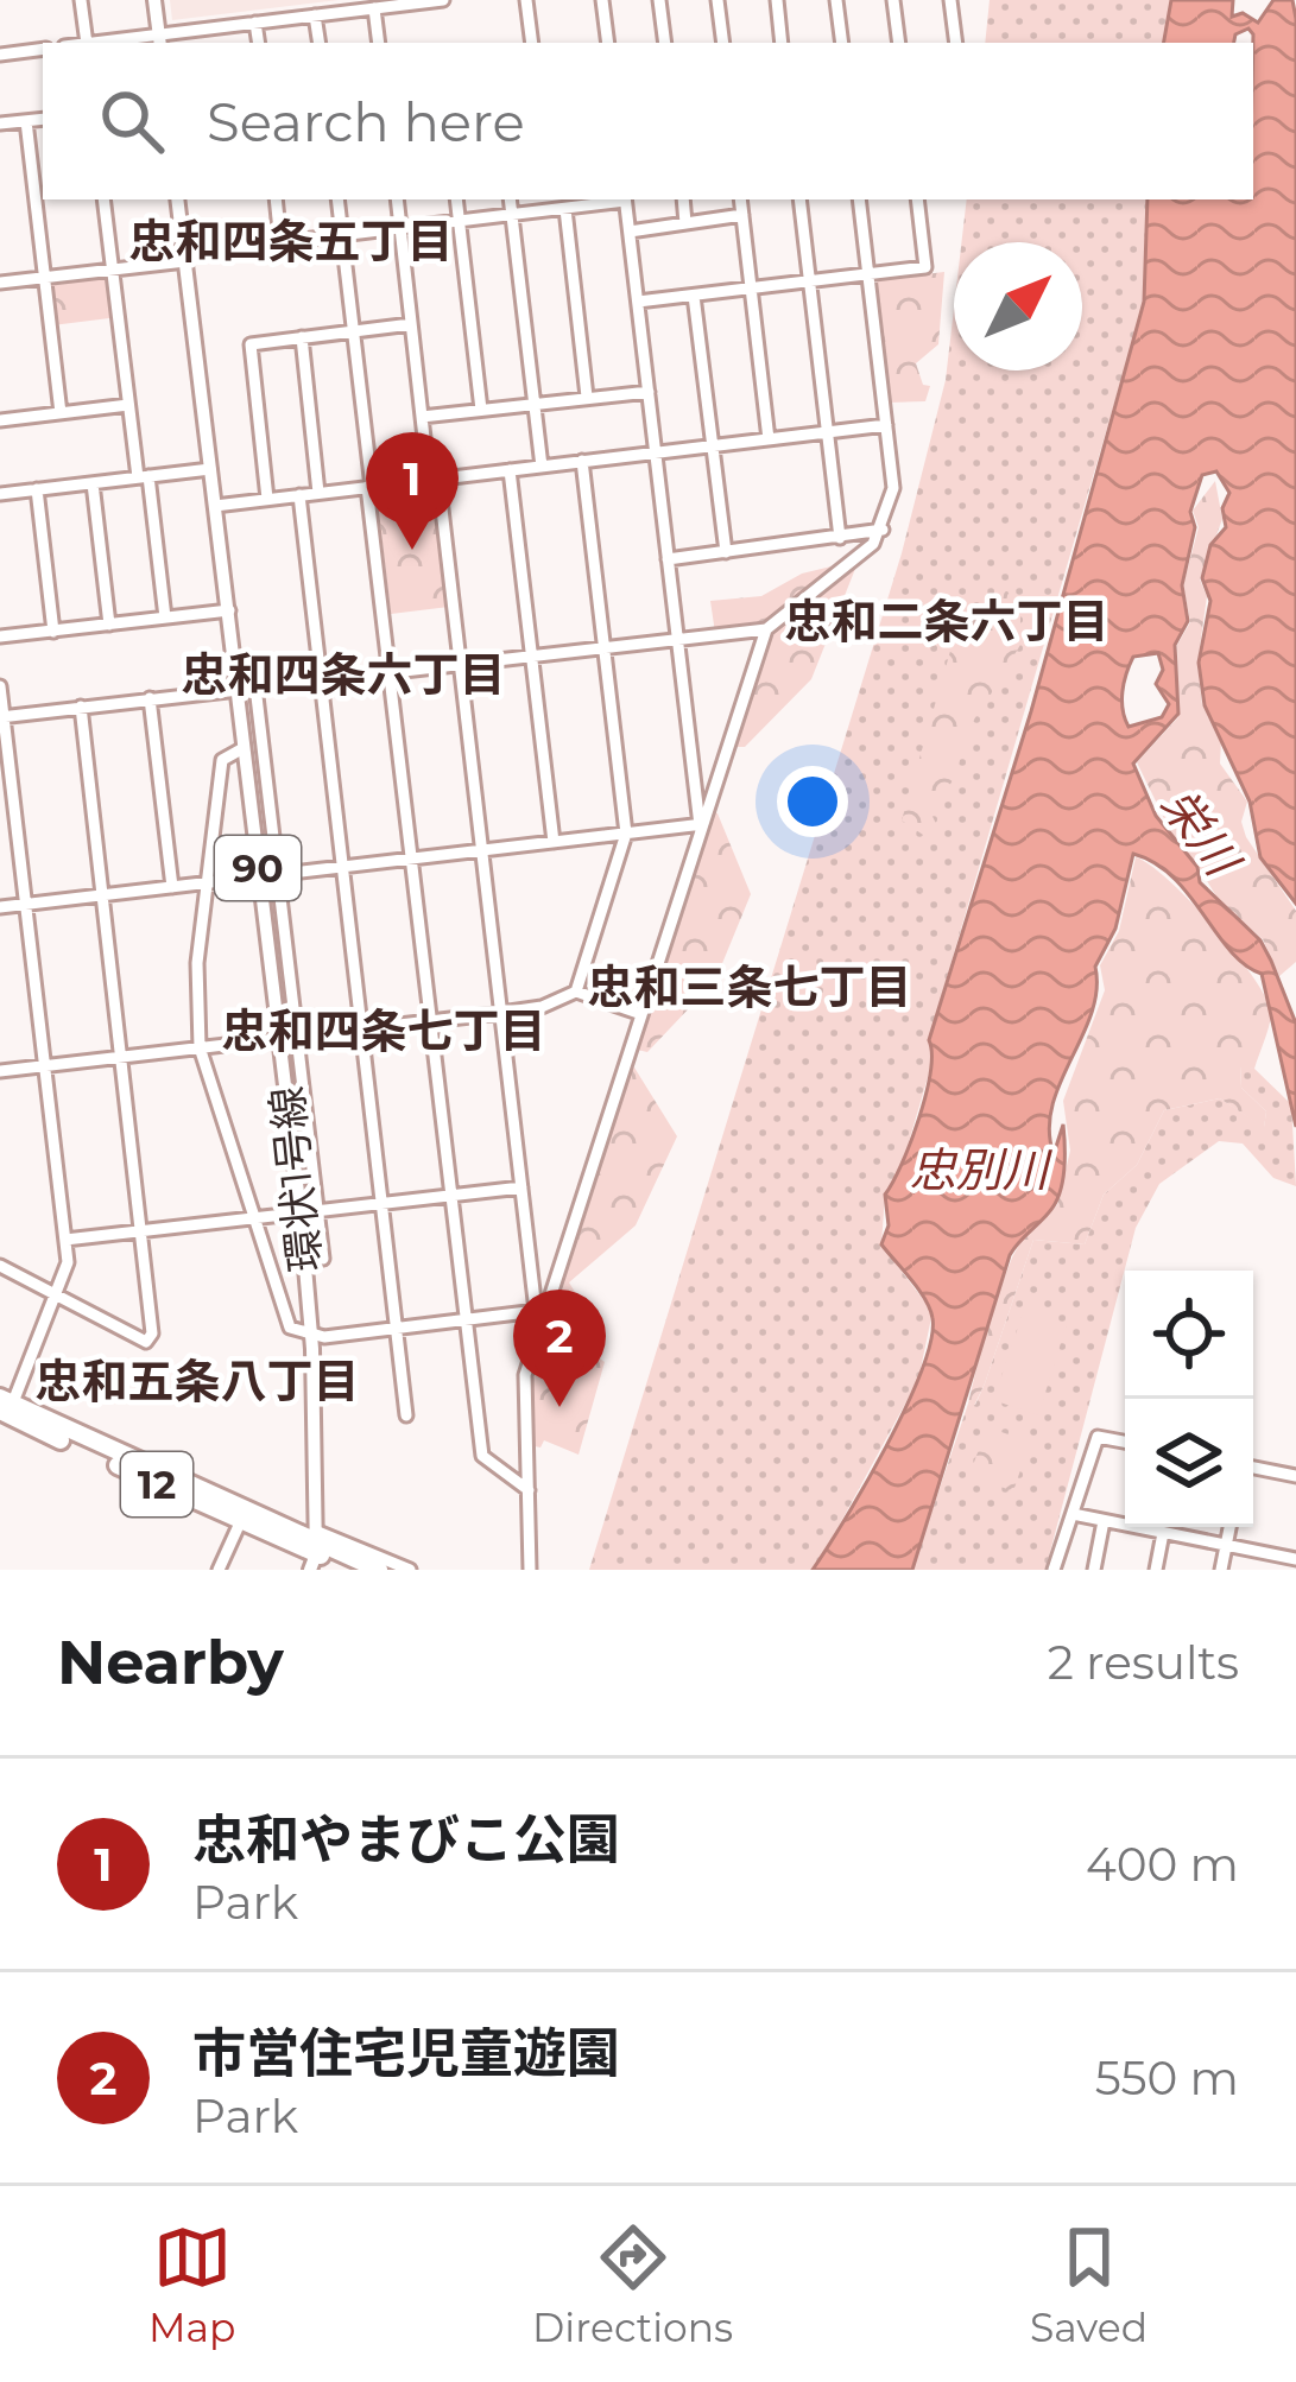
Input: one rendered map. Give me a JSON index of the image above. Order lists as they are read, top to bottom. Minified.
{"streets":{"highway":["12"],"main road":["90","環状1号線"]},"crossings":[["環状1号線","12"]],"districts":["忠和四条五丁目","忠和二条六丁目","忠和四条六丁目","忠和三条七丁目","忠和四条七丁目","忠和五条八丁目"],"water":["栄川","忠別川"],"north":"top right","page":{"search":"Search here","pins":["1","2"],"heading":["Nearby","2 results"],"list":[{"mark":"1","name":"忠和やまびこ公園","note":"Park","value":"400 m"},{"mark":"2","name":"市営住宅児童遊園","note":"Park","value":"550 m"}],"nav":["Map","Directions","Saved"]}}
